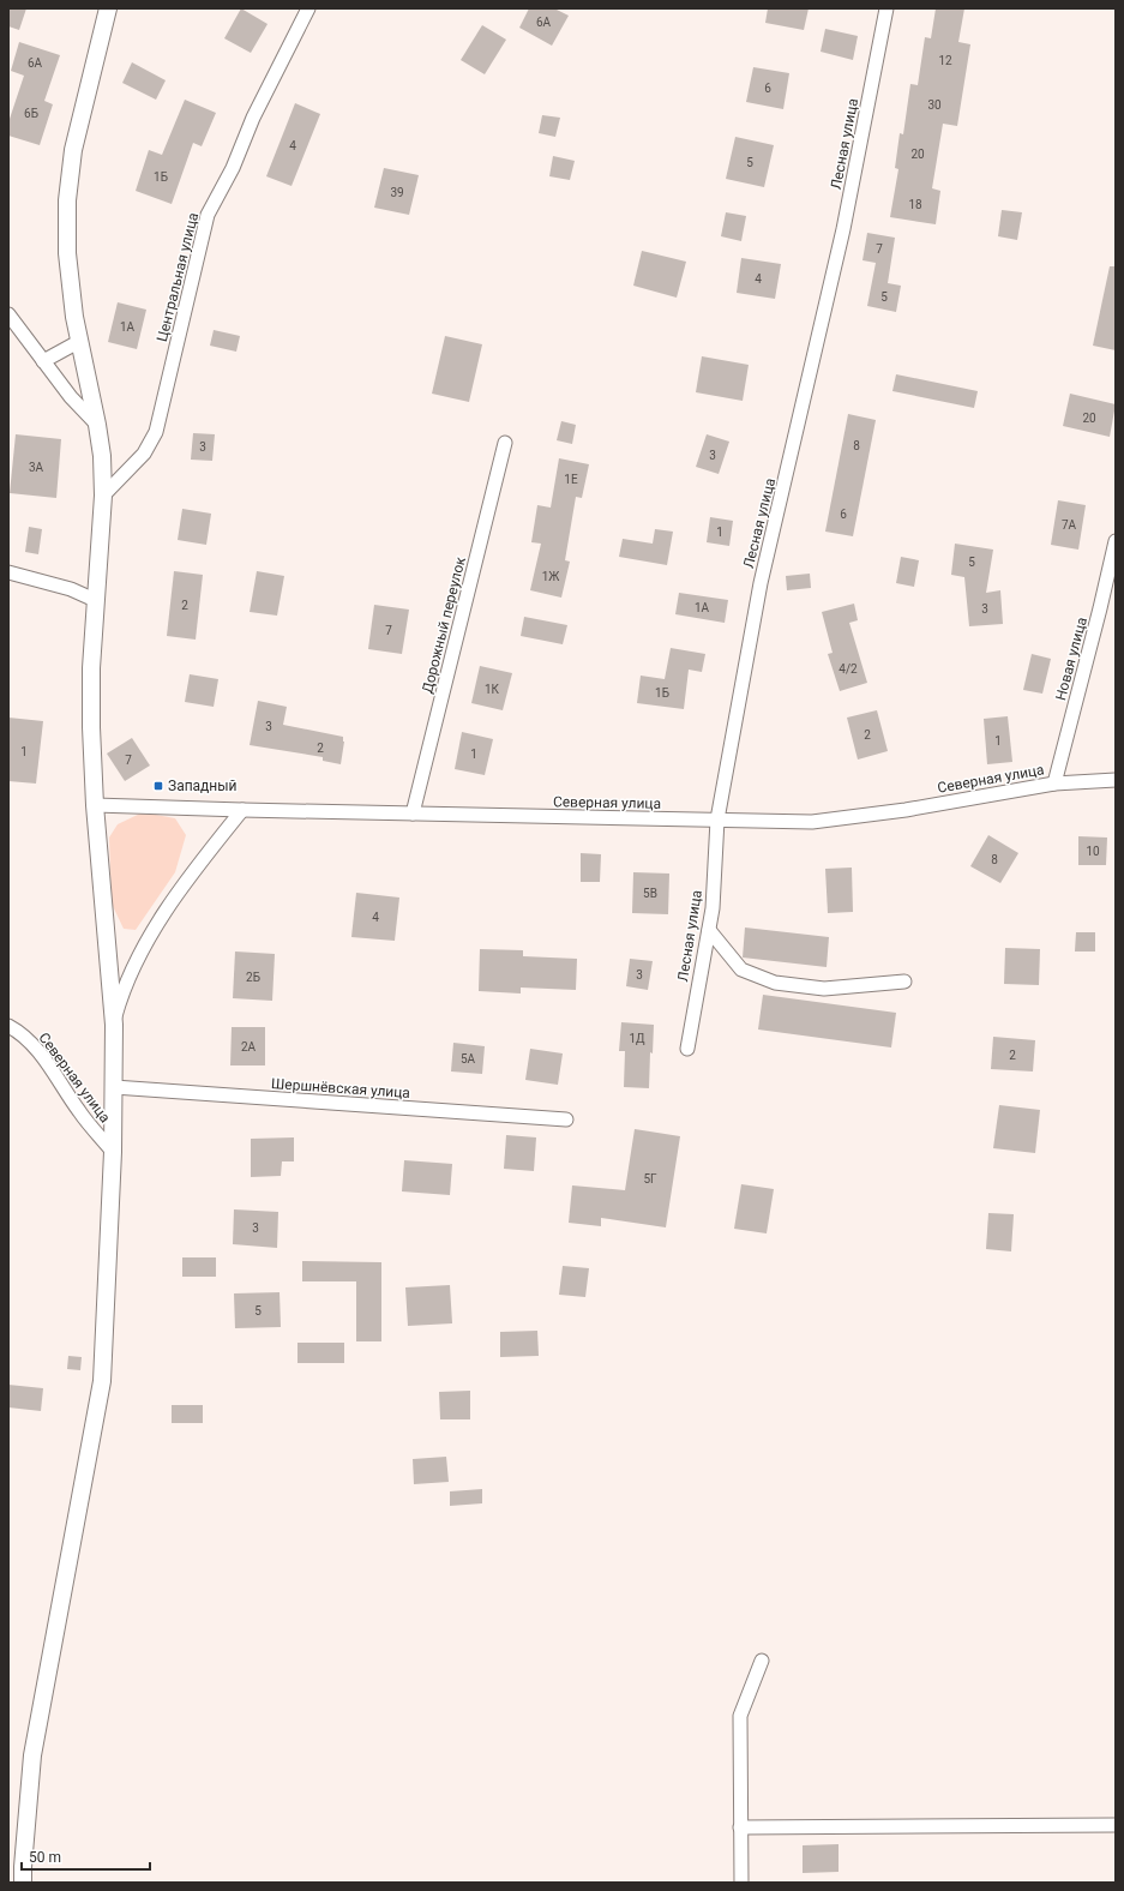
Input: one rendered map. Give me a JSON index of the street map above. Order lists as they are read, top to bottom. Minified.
{"streets":{"street":["Лесная улица","Центральная улица","Дорожный переулок","Новая улица","Северная улица","Шершнёвская улица"]},"crossings":[["Лесная улица","Северная улица"],["Дорожный переулок","Северная улица"],["Новая улица","Северная улица"]],"places":{"transit":["Западный"]},"house_numbers":["6А","12","6А","6","30","6Б","4","20","5","1Б","39","18","7","4","5","1А","20","8","3","3","3А","1Е","6","7А","1","5","1Ж","2","1А","3","7","4/2","1К","1Б","3","2","1","2","1","1","7","10","8","5В","4","3","2Б","1Д","2А","2","5А","5Г","3","5"],"scale_bar":"50 m"}
